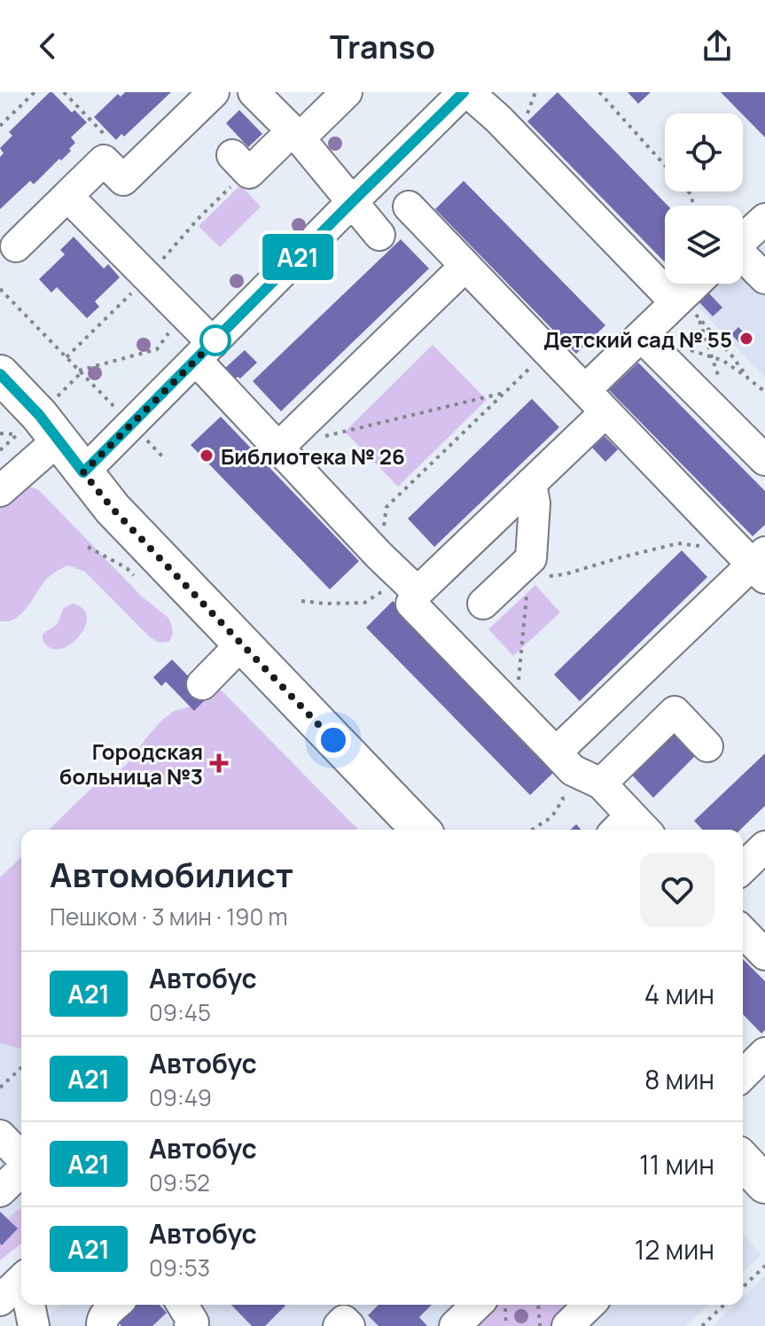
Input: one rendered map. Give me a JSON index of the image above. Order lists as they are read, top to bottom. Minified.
{"places":{"other":["Детский сад № 55","Библиотека № 26"],"health":["Городская больница №3"]},"lines":["bus line А21"],"page":{"header":"Transo","on_map":"А21","heading":["Автомобилист","Пешком · 3 мин · 190 m"],"list":[{"mark":"А21","name":"Автобус","note":"09:45","value":"4 мин"},{"mark":"А21","name":"Автобус","note":"09:49","value":"8 мин"},{"mark":"А21","name":"Автобус","note":"09:52","value":"11 мин"},{"mark":"А21","name":"Автобус","note":"09:53","value":"12 мин"}]}}
